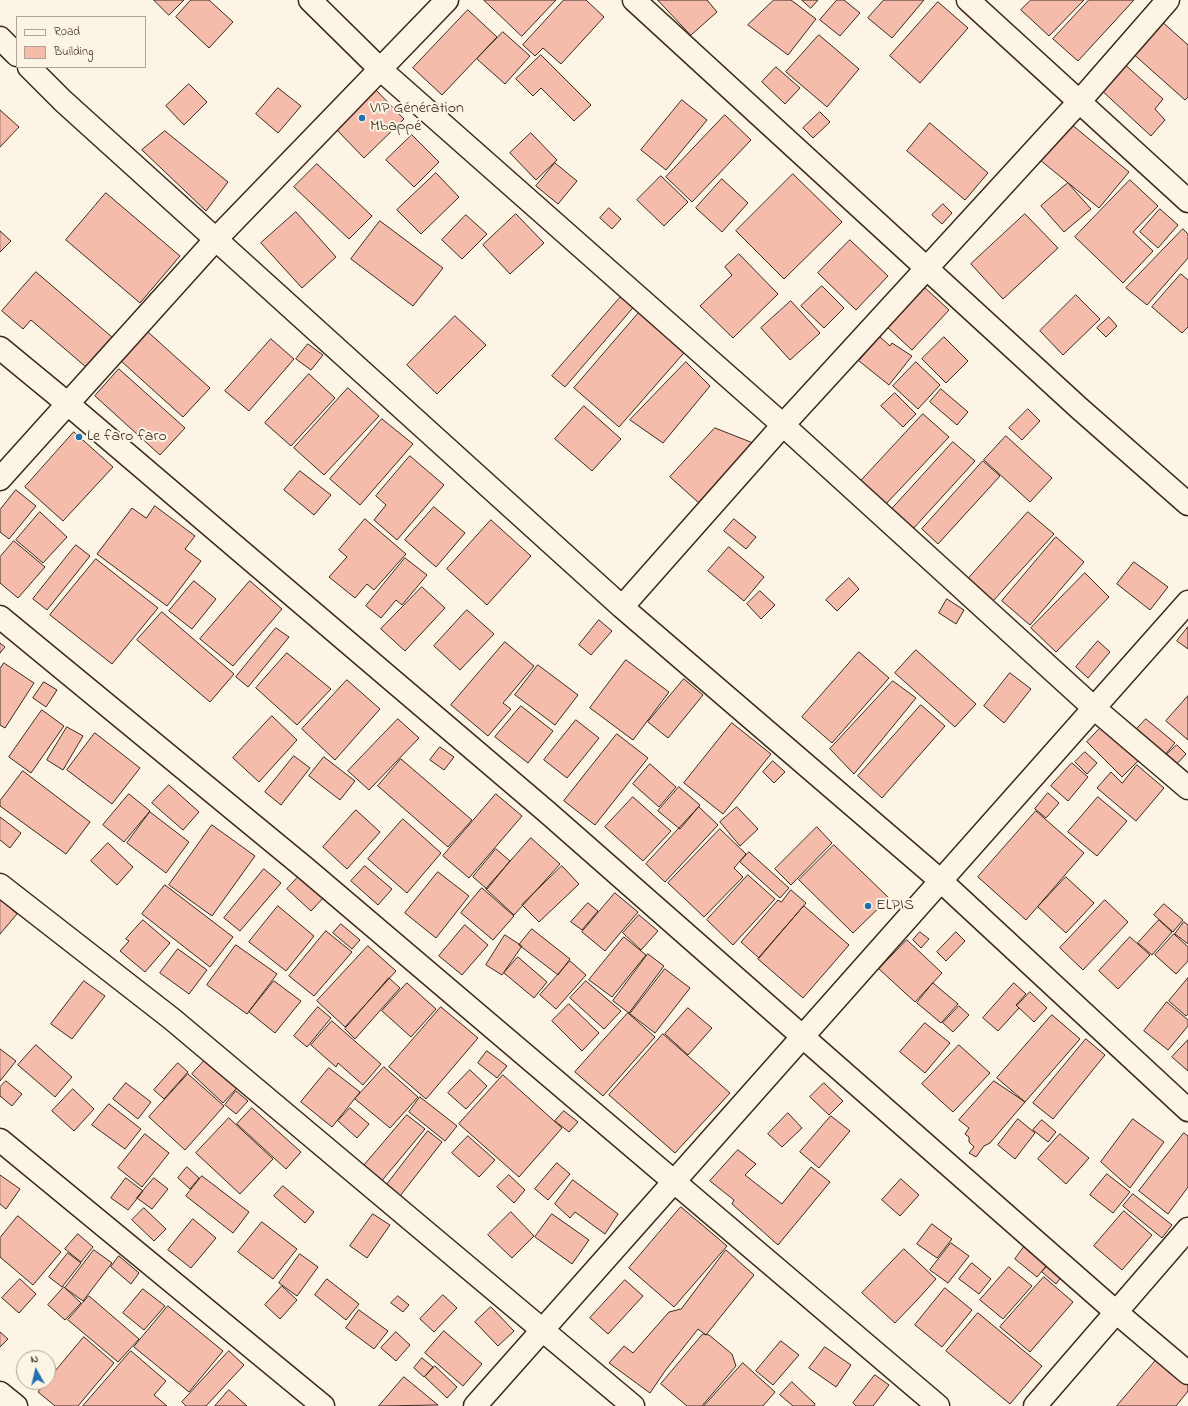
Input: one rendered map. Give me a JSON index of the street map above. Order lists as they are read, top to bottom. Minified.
{"places":["VIP Génération Mbappé","Le faro faro","ELPIS"],"legend":["Road","Building"],"north":"top"}
